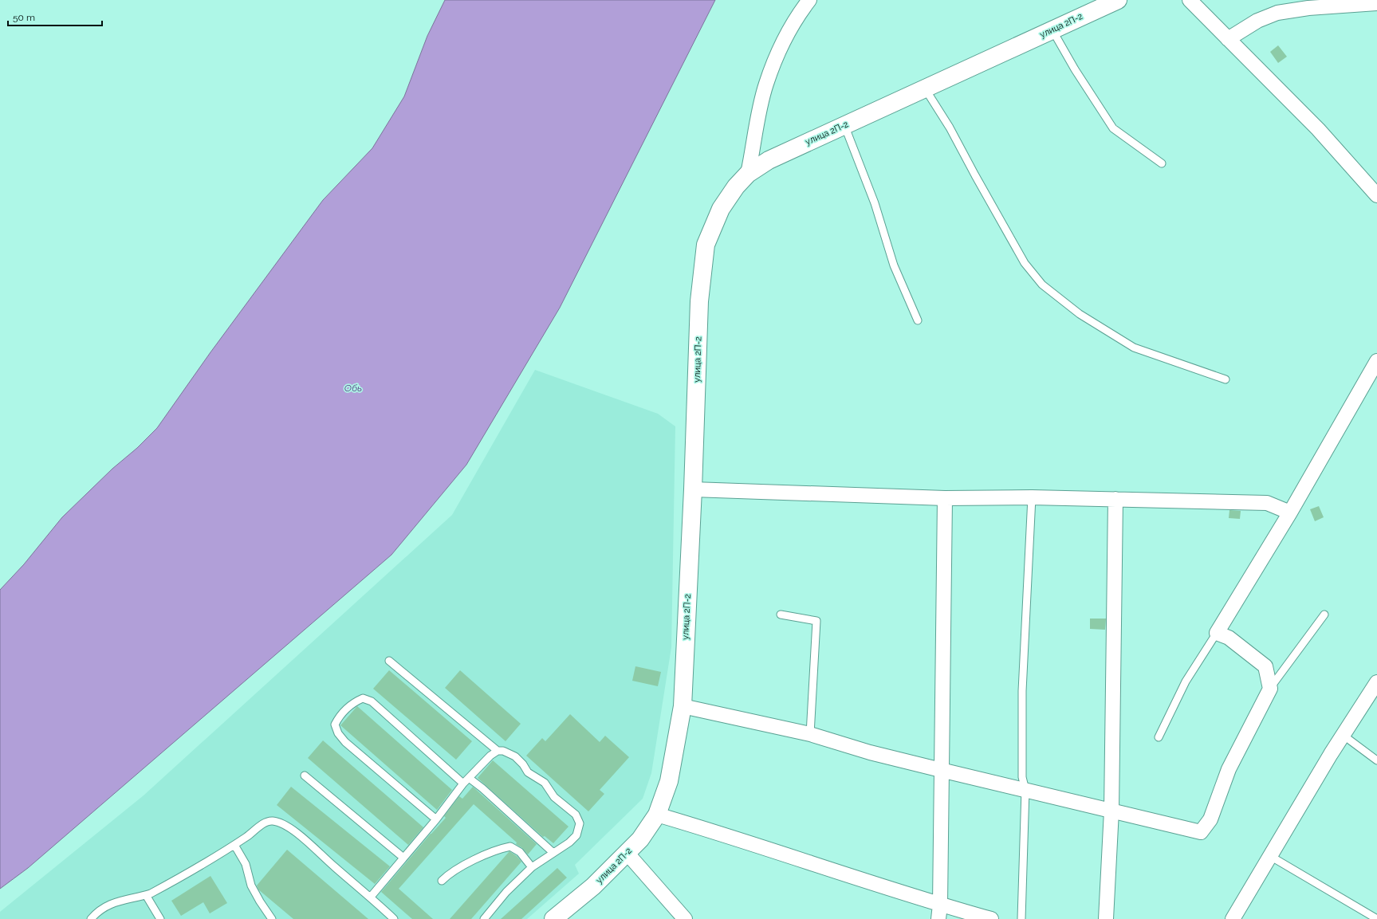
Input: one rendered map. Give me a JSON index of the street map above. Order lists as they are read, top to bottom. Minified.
{"streets":{"main road":["улица 2П-2"]},"water":["Обь"],"scale_bar":"50 m"}
